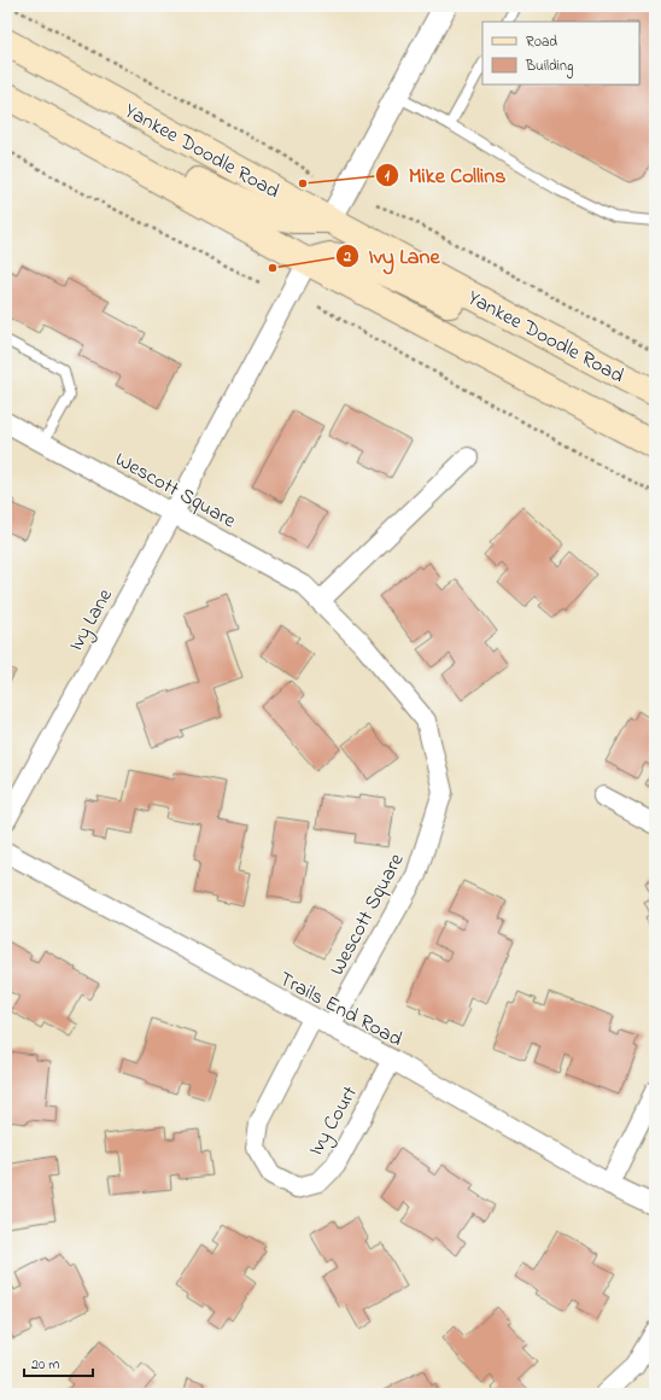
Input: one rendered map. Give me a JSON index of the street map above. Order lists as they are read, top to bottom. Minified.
{"streets":{"main road":["Yankee Doodle Road"],"street":["Wescott Square","Ivy Lane","Trails End Road","Ivy Court"]},"crossings":[["Wescott Square","Ivy Lane"],["Wescott Square","Trails End Road"],["Trails End Road","Ivy Court"]],"places":["Mike Collins","Ivy Lane"],"legend":["Road","Building"],"scale_bar":"20 m"}
